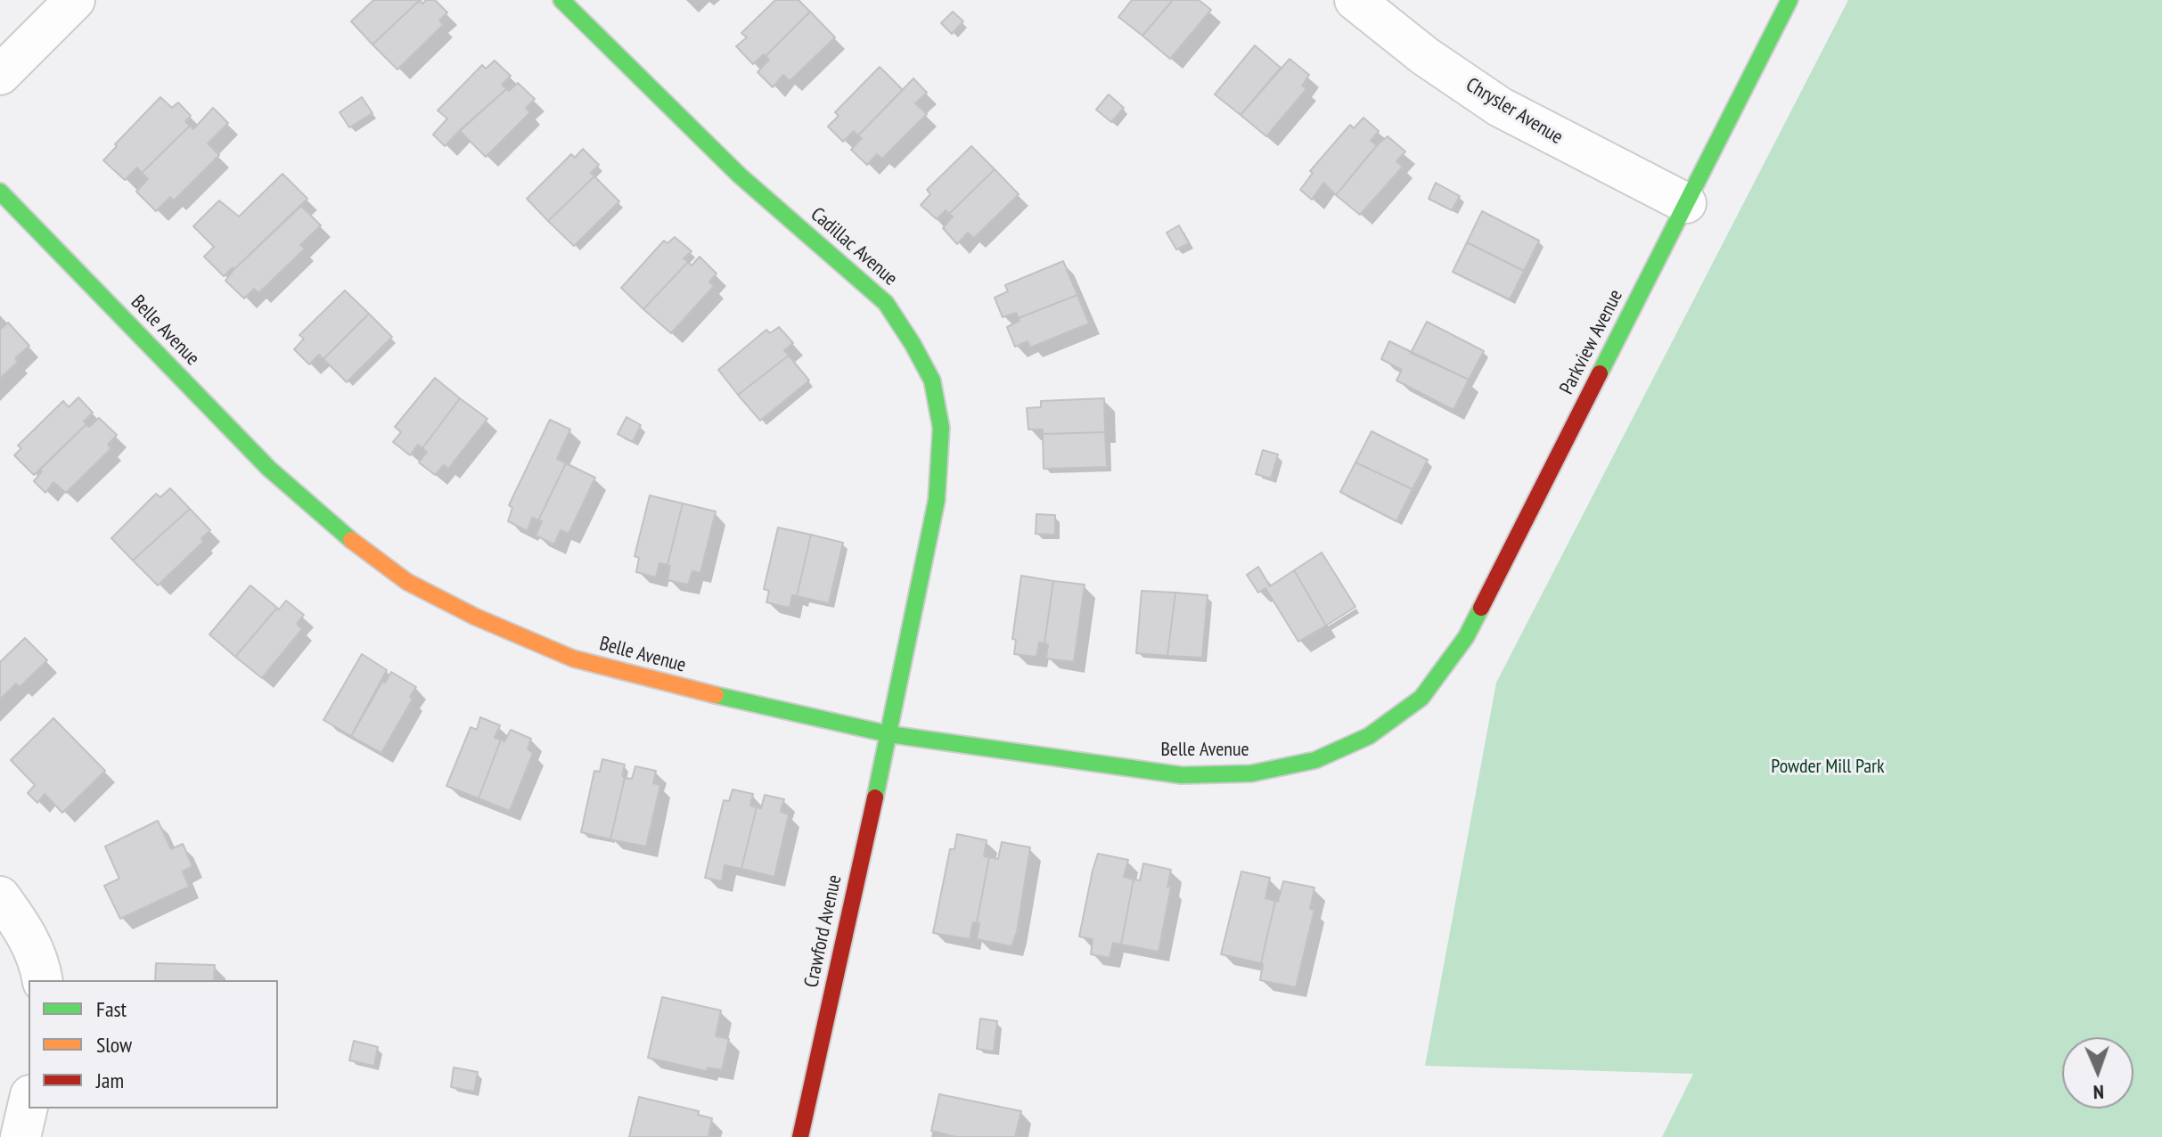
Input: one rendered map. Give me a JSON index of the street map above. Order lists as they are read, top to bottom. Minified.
{"streets":{"street":["Chrysler Avenue","Cadillac Avenue","Belle Avenue","Parkview Avenue","Crawford Avenue"]},"crossings":[["Chrysler Avenue","Parkview Avenue"],["Cadillac Avenue","Belle Avenue"],["Cadillac Avenue","Crawford Avenue"],["Belle Avenue","Parkview Avenue"],["Belle Avenue","Crawford Avenue"]],"parks":["Powder Mill Park"],"legend":["Fast","Slow","Jam"],"north":"bottom"}
